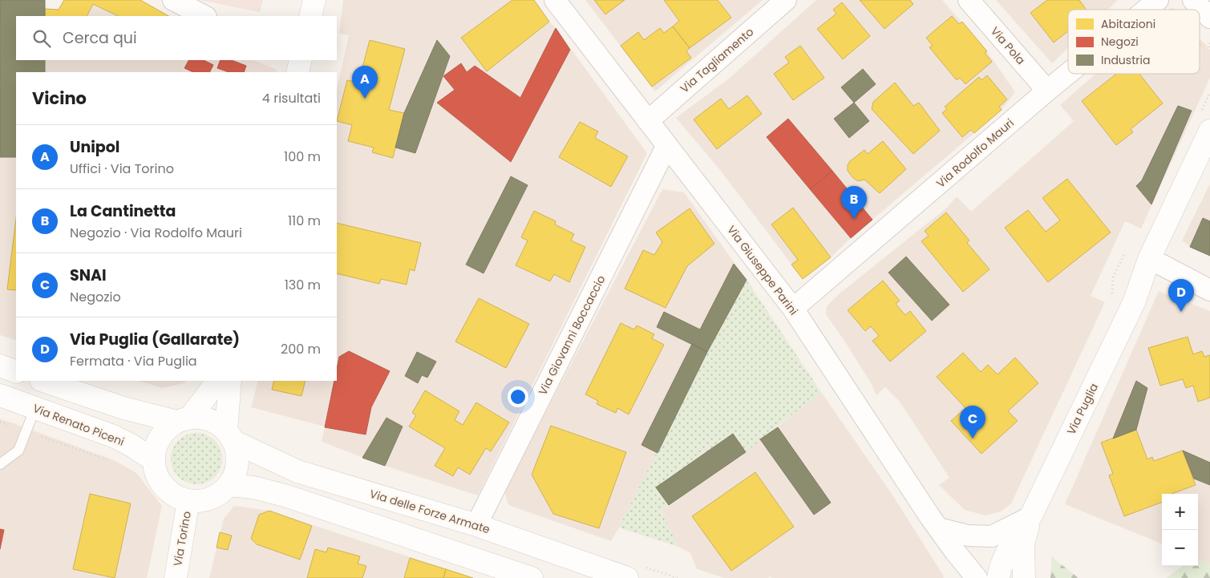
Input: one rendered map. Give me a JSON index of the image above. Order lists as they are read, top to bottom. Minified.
{"streets":{"street":["Via Pola","Via Tagliamento","Via Rodolfo Mauri","Via Giuseppe Parini","Via Giovanni Boccaccio","Via Puglia","Via Renato Piceni","Via delle Forze Armate","Via Torino"]},"crossings":[["Via Pola","Via Rodolfo Mauri"],["Via Tagliamento","Via Giuseppe Parini"],["Via Rodolfo Mauri","Via Giuseppe Parini"],["Via Giuseppe Parini","Via Giovanni Boccaccio"],["Via Giovanni Boccaccio","Via delle Forze Armate"],["Via Renato Piceni","Via delle Forze Armate"],["Via Renato Piceni","Via Torino"],["Via delle Forze Armate","Via Torino"]],"legend":["Abitazioni","Negozi","Industria"],"page":{"search":"Cerca qui","pins":["A","B","D","C"],"heading":["Vicino","4 risultati"],"list":[{"mark":"A","name":"Unipol","note":"Uffici · Via Torino","value":"100 m"},{"mark":"B","name":"La Cantinetta","note":"Negozio · Via Rodolfo Mauri","value":"110 m"},{"mark":"C","name":"SNAI","note":"Negozio","value":"130 m"},{"mark":"D","name":"Via Puglia (Gallarate)","note":"Fermata · Via Puglia","value":"200 m"}],"map_buttons":["+","−"]}}
